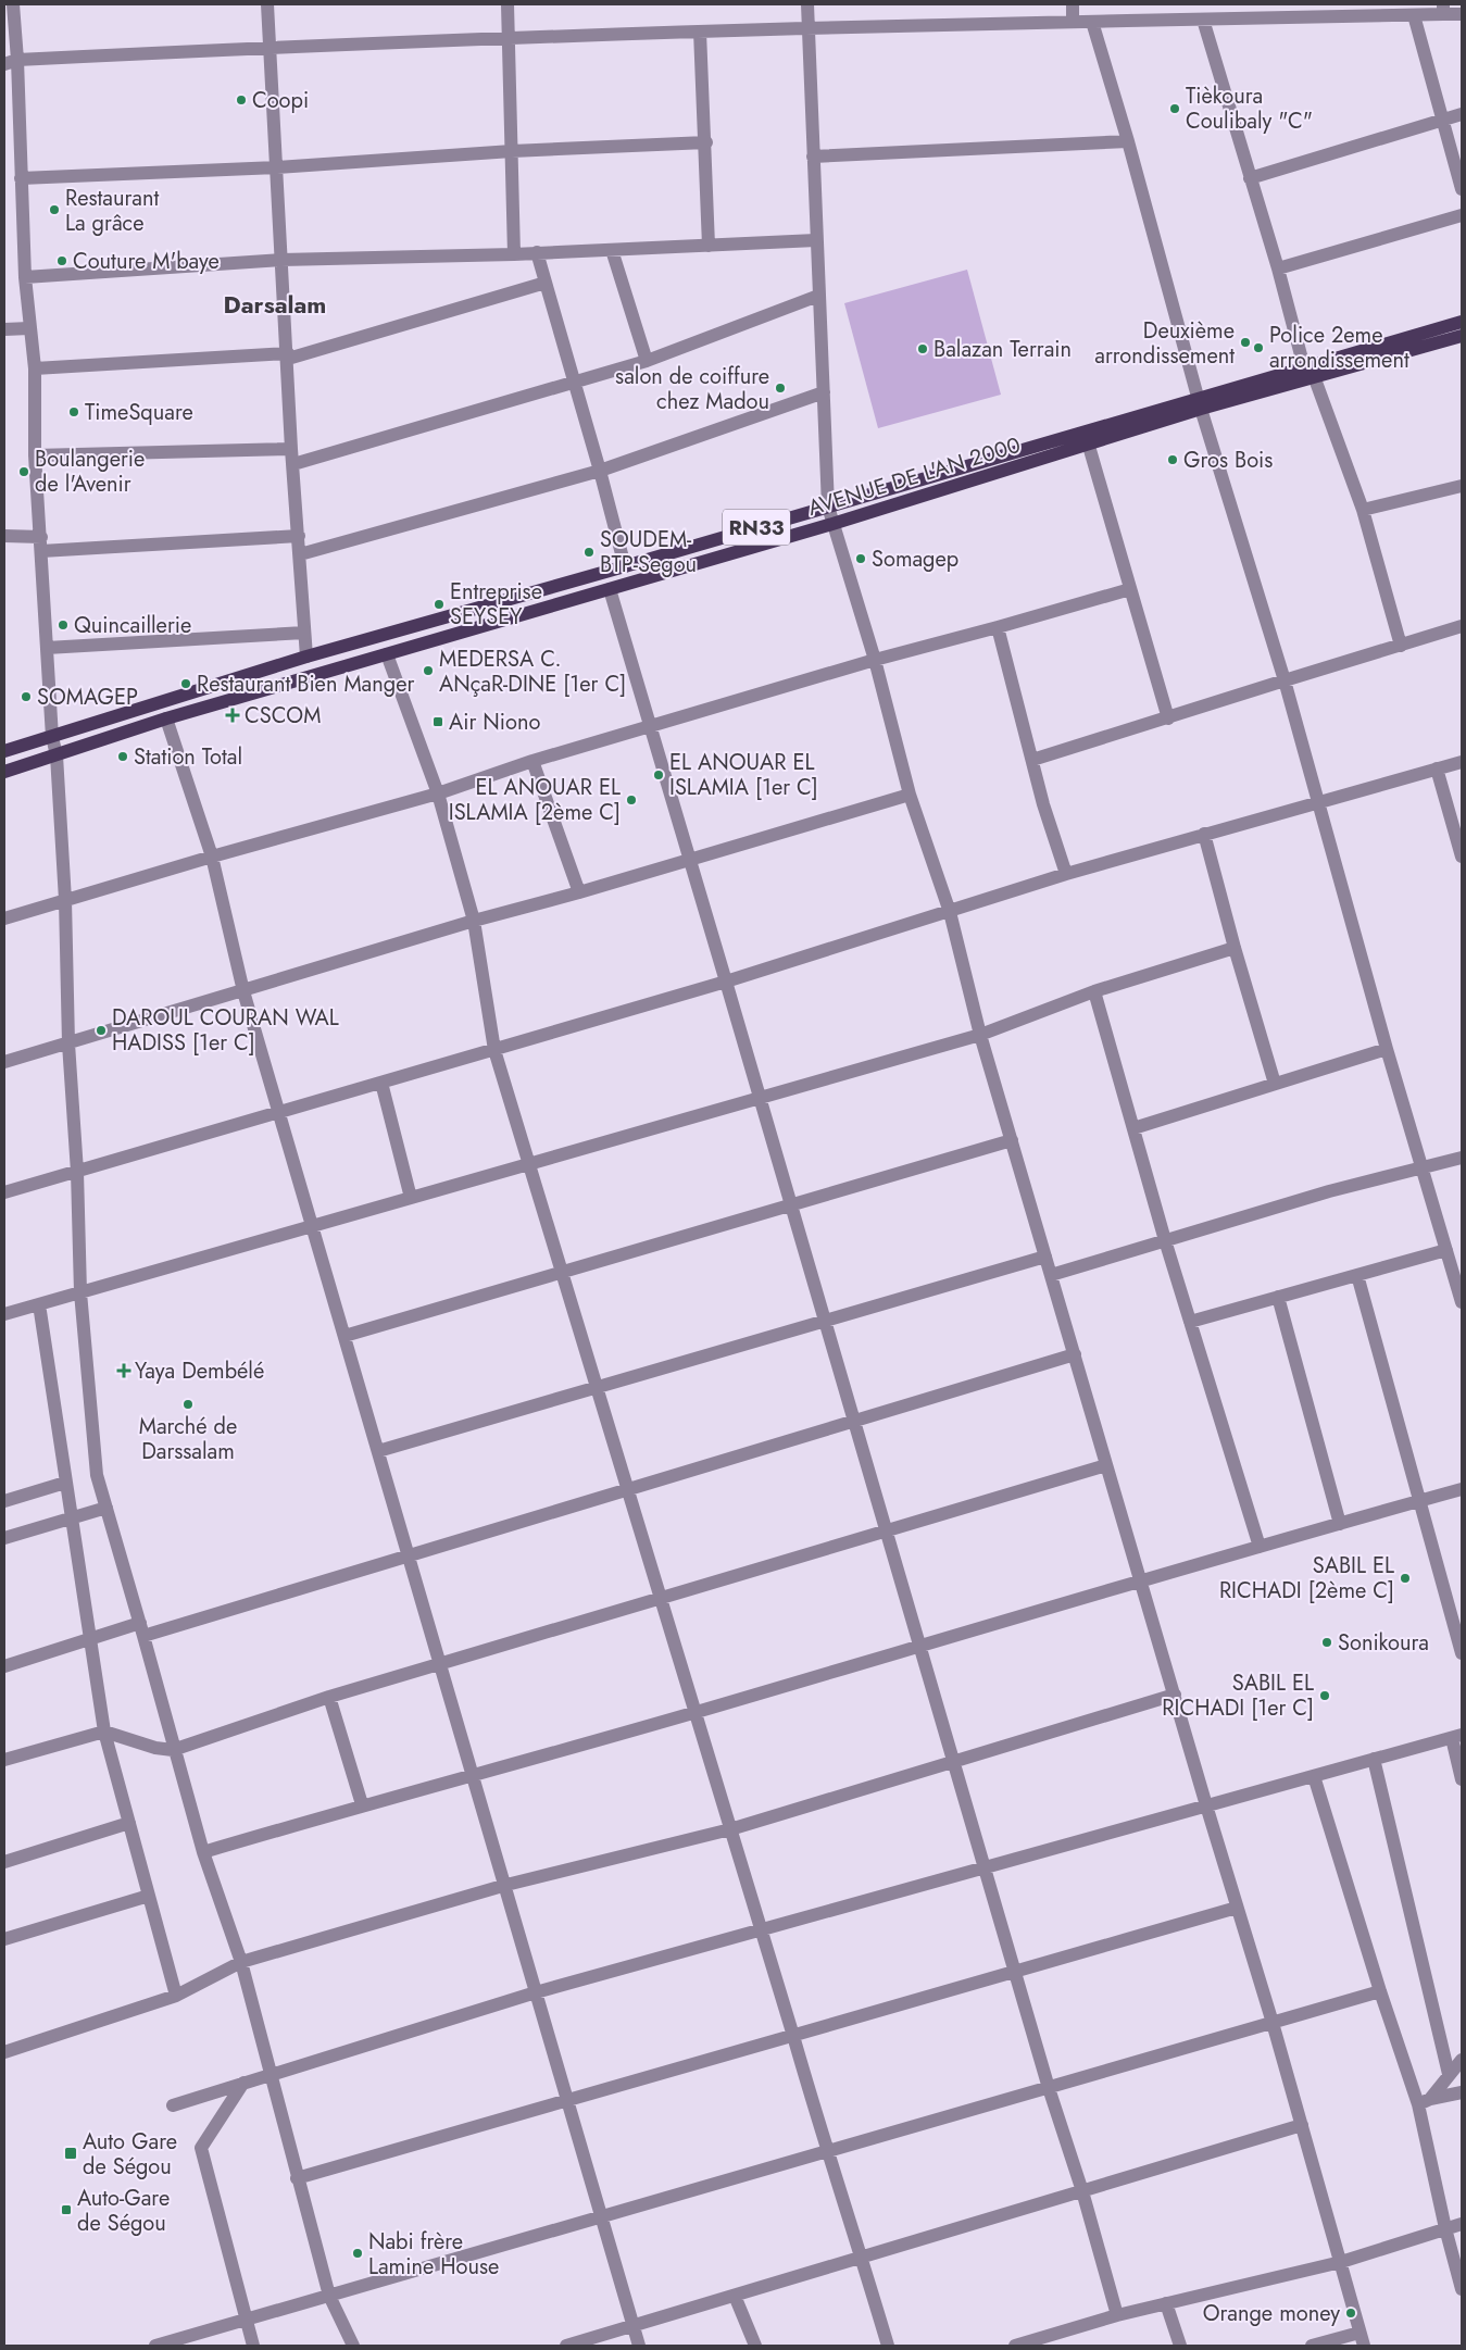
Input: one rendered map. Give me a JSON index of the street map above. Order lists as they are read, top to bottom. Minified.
{"streets":{"main road":["AVENUE DE L'AN 2000","RN33"]},"districts":["Darsalam"],"places":{"other":["Coopi","Tièkoura Coulibaly \"C\"","Restaurant La grâce","Couture M'baye","Deuxième arrondissement","Police 2eme arrondissement","Balazan Terrain","salon de coiffure chez Madou","TimeSquare","Gros Bois","Boulangerie de l'Avenir","SOUDEM- BTP-Segou","Somagep","Entreprise SEYSEY","Quincaillerie","MEDERSA C. ANçaR-DINE [1er C]","Restaurant Bien Manger","SOMAGEP","Station Total","EL ANOUAR EL ISLAMIA [1er C]","EL ANOUAR EL ISLAMIA [2ème C]","DAROUL COURAN WAL HADISS [1er C]","Marché de Darssalam","SABIL EL RICHADI [2ème C]","Sonikoura","SABIL EL RICHADI [1er C]","Nabi frère Lamine House","Orange money"],"health":["CSCOM","Yaya Dembélé"],"transit":["Air Niono","Auto Gare de Ségou","Auto-Gare de Ségou"]}}
